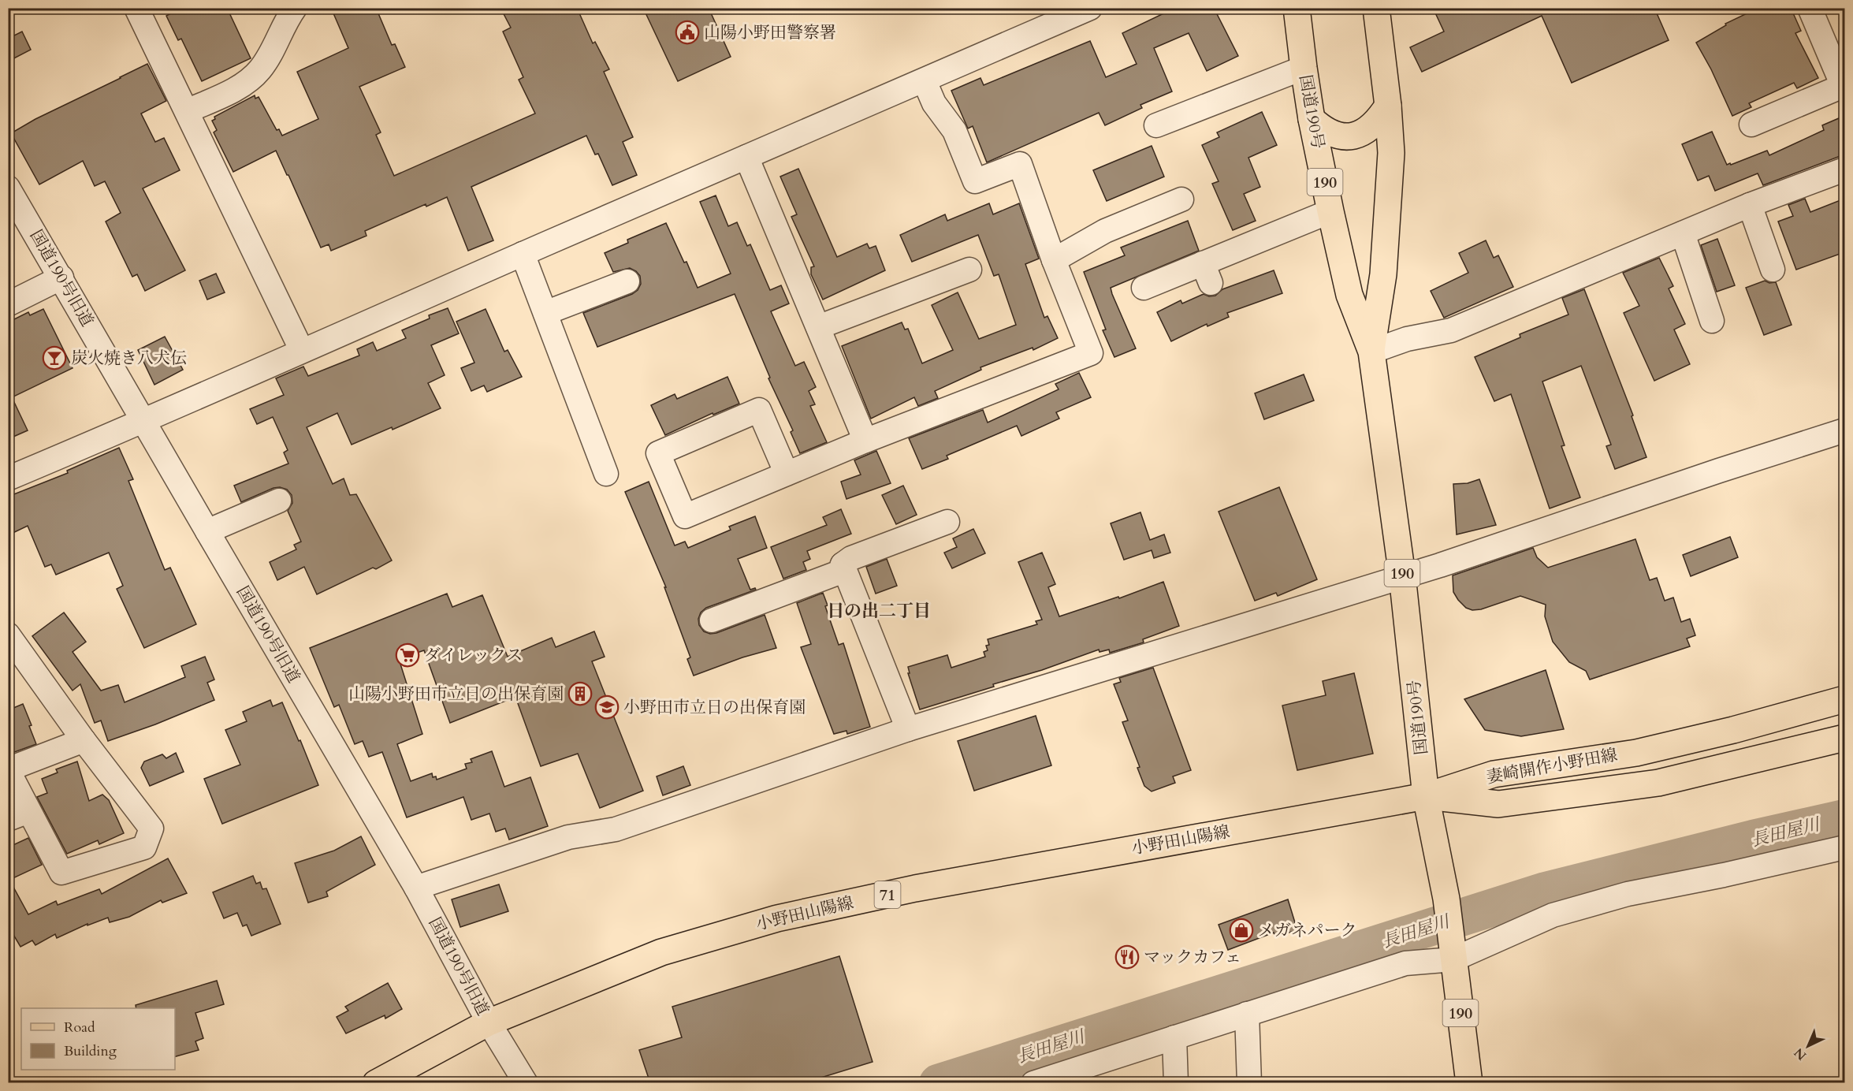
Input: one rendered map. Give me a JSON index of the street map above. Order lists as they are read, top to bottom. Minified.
{"streets":{"main road":["国道190号","190","妻崎開作小野田線","小野田山陽線","71"],"street":["国道190号旧道"]},"crossings":[["国道190号","妻崎開作小野田線"],["国道190号","小野田山陽線"],["国道190号旧道","小野田山陽線"],["妻崎開作小野田線","小野田山陽線"]],"districts":["日の出二丁目"],"water":["長田屋川"],"places":{"public building":["山陽小野田警察署"],"bar":["炭火焼き八犬伝"],"supermarket":["ダイレックス"],"building":["山陽小野田市立日の出保育園"],"school or university":["小野田市立日の出保育園"],"shop":["メガネパーク"],"restaurant":["マックカフェ"]},"legend":["Road","Building"],"north":"bottom left"}
